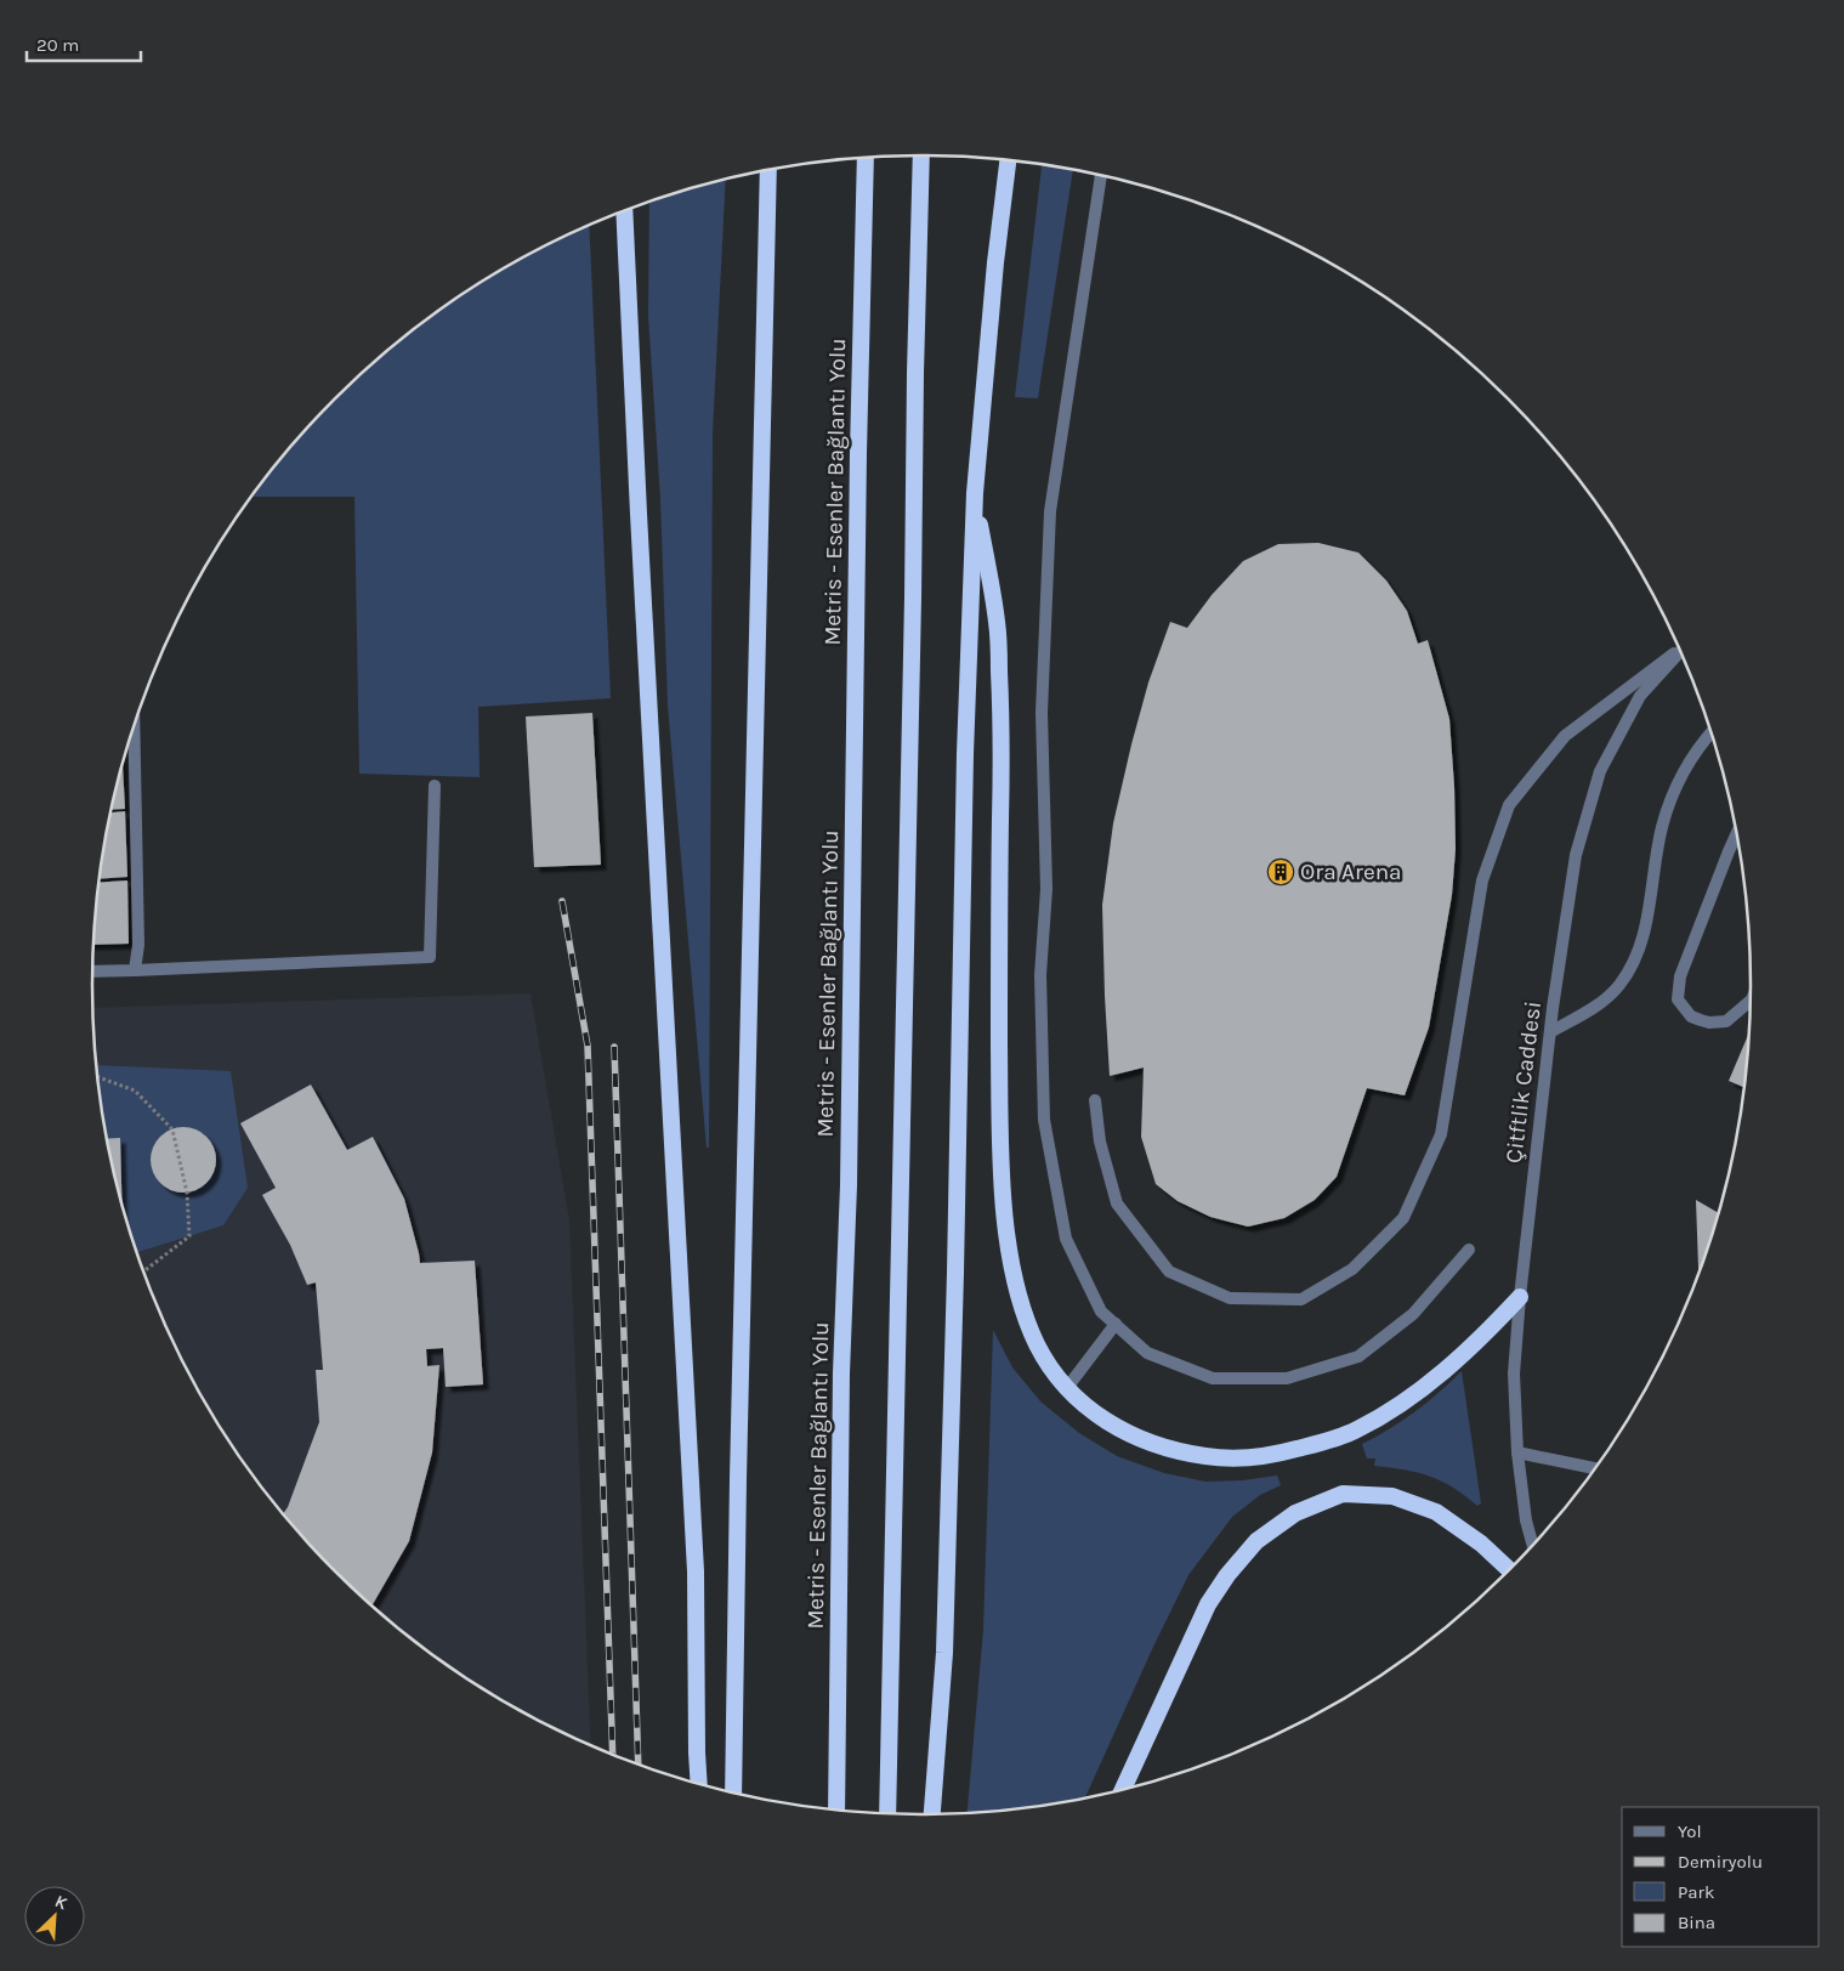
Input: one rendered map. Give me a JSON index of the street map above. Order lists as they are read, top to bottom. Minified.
{"streets":{"highway":["Metris - Esenler Bağlantı Yolu"],"street":["Çitftlik Caddesi"]},"places":{"building":["Ora Arena"]},"legend":["Yol","Demiryolu","Park","Bina"],"scale_bar":"20 m","north":"top right"}
